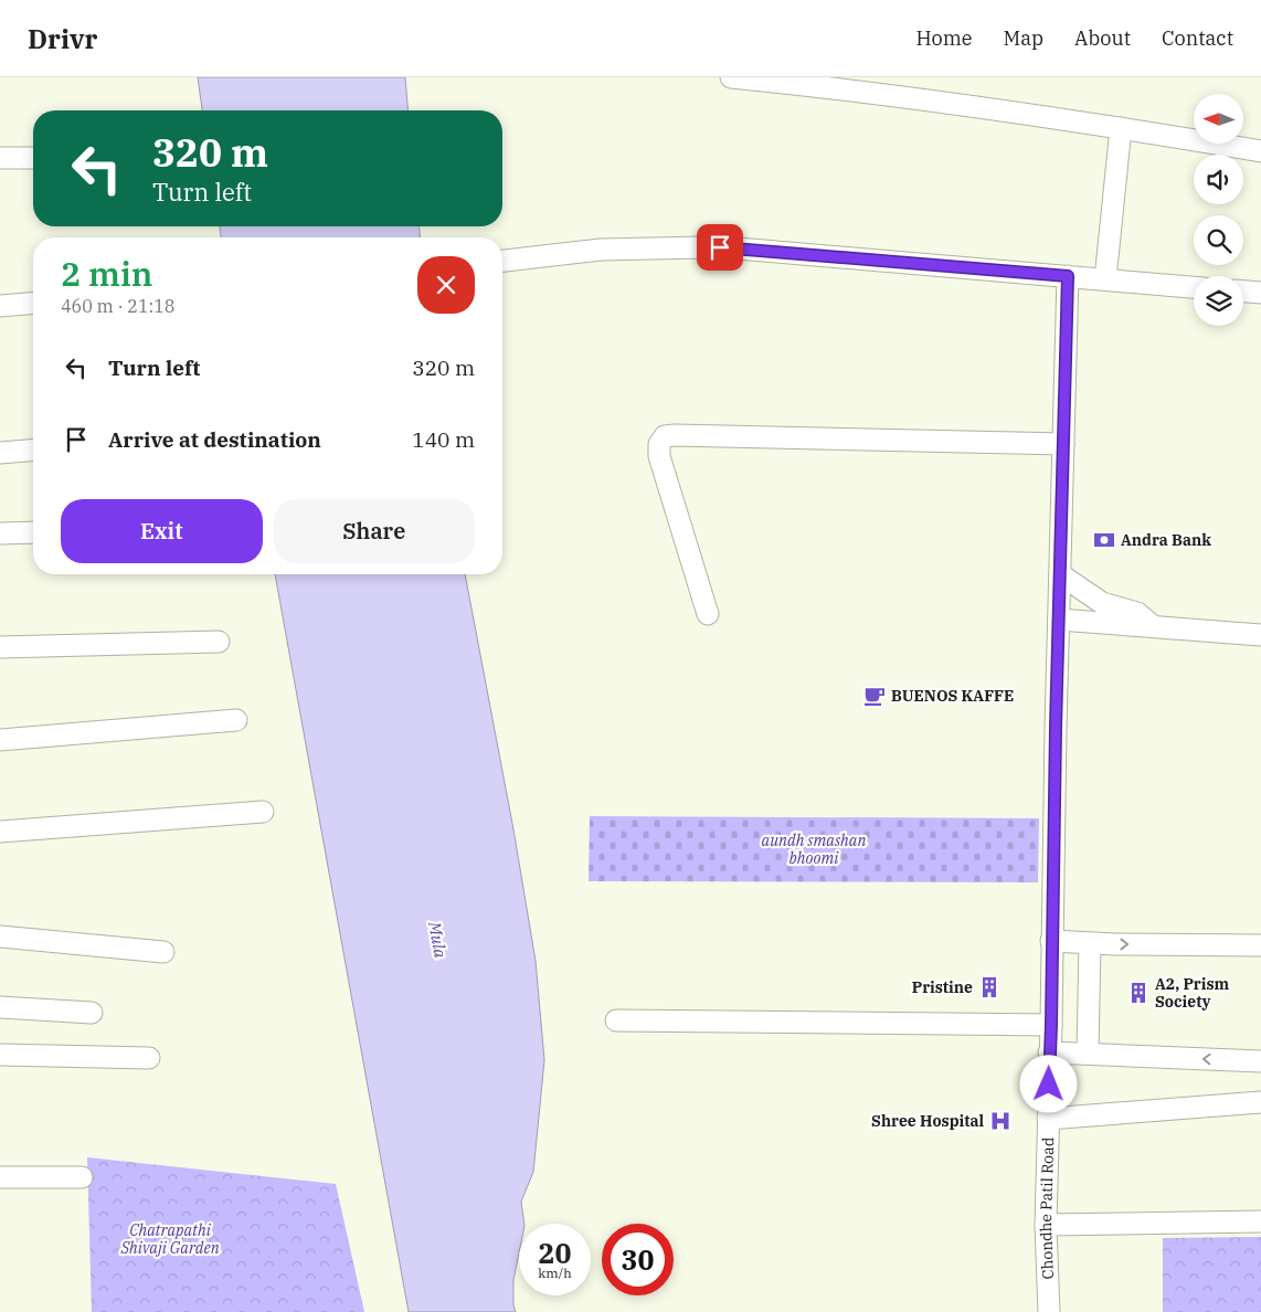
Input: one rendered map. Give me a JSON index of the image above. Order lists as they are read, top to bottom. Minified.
{"streets":{"street":["Chondhe Patil Road"]},"water":["Mula"],"parks":["aundh smashan bhoomi","Chatrapathi Shivaji Garden"],"places":{"bank":["Andra Bank"],"cafe":["BUENOS KAFFE"],"building":["Pristine","A2, Prism Society"],"hospital":["Shree Hospital"]},"north":"left","page":{"header":"Drivr","nav":["Home","Map","About","Contact"],"turn":["320 m","Turn left"],"heading":["2 min","460 m · 21:18"],"list":[{"name":"Turn left","value":"320 m"},{"name":"Arrive at destination","value":"140 m"}],"buttons":["Exit","Share"],"speed":"20 km/h","limit":"30"}}
